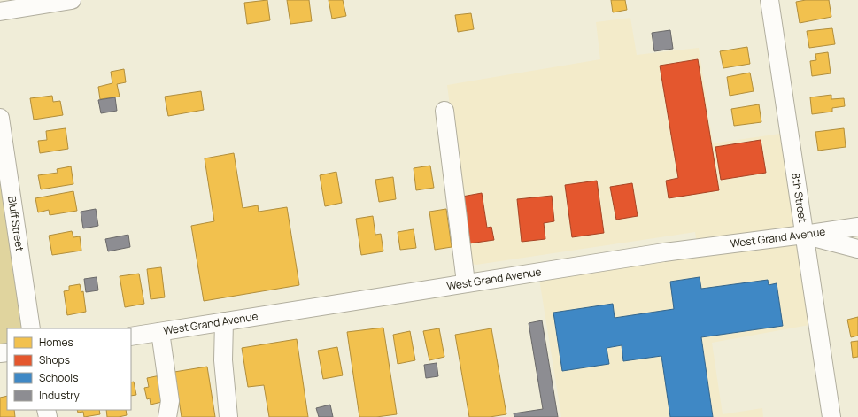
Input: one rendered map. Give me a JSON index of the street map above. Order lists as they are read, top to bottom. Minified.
{"streets":{"street":["8th Street","Bluff Street","West Grand Avenue"]},"crossings":[["8th Street","West Grand Avenue"]],"legend":["Homes","Shops","Schools","Industry"]}
